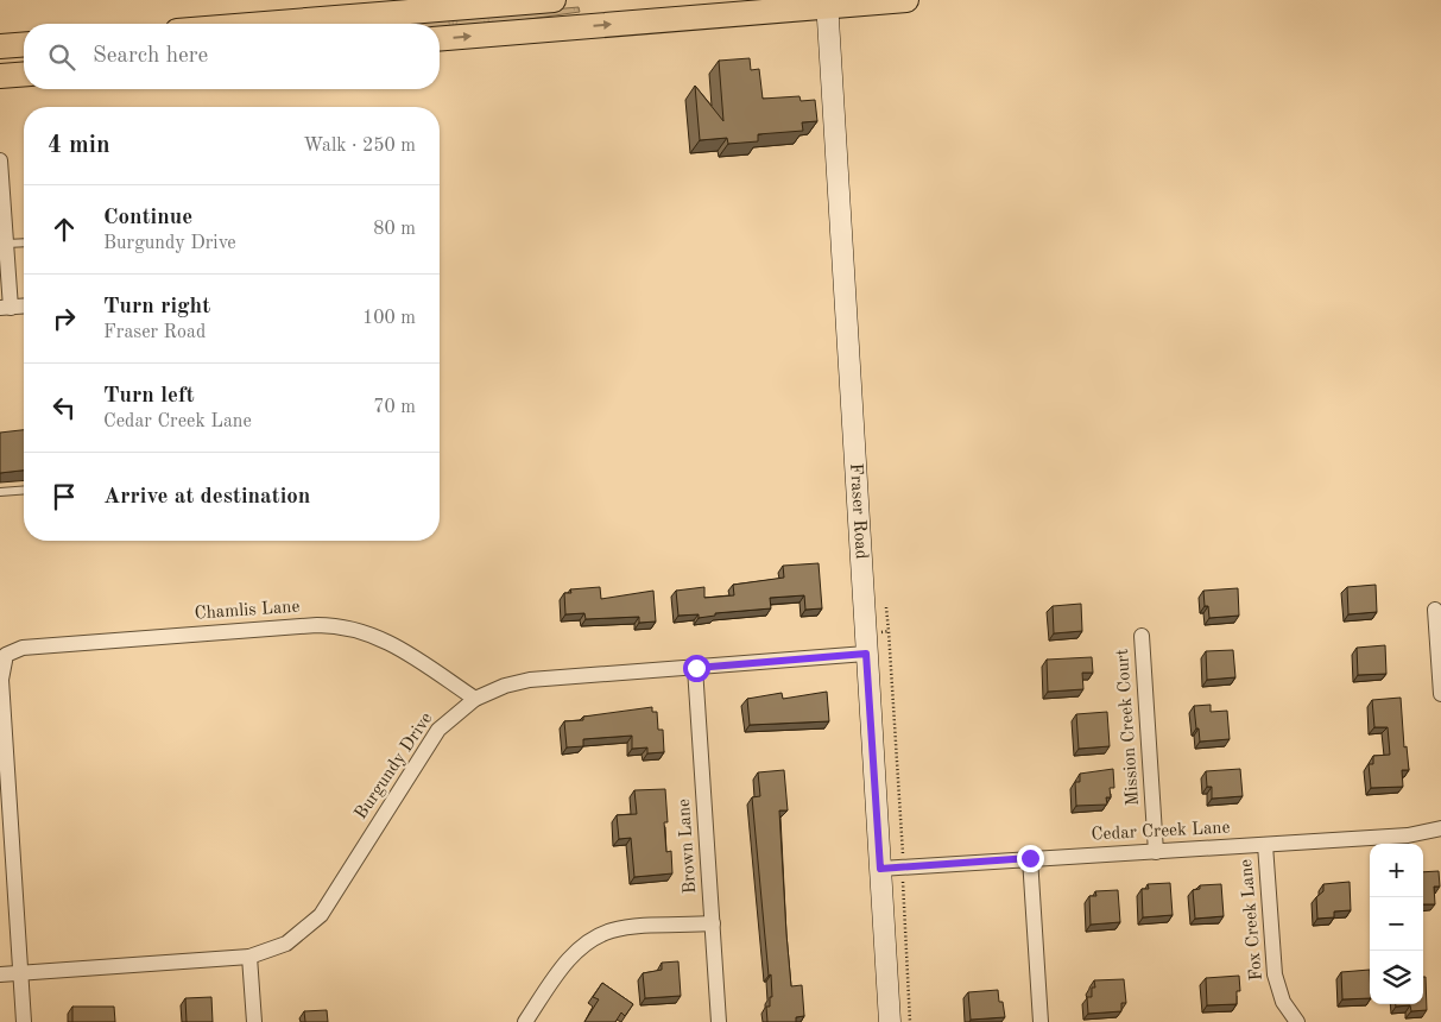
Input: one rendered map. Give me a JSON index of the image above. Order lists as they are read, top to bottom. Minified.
{"streets":{"street":["Fraser Road","Chamlis Lane","Mission Creek Court","Burgundy Drive","Cedar Creek Lane","Brown Lane","Fox Creek Lane"]},"crossings":[["Fraser Road","Burgundy Drive"],["Fraser Road","Cedar Creek Lane"],["Chamlis Lane","Burgundy Drive"],["Mission Creek Court","Cedar Creek Lane"],["Burgundy Drive","Brown Lane"],["Cedar Creek Lane","Fox Creek Lane"]],"page":{"search":"Search here","heading":["4 min","Walk · 250 m"],"list":[["Continue","Burgundy Drive","80 m"],["Turn right","Fraser Road","100 m"],["Turn left","Cedar Creek Lane","70 m"],"Arrive at destination"],"map_buttons":["+","−"]}}
